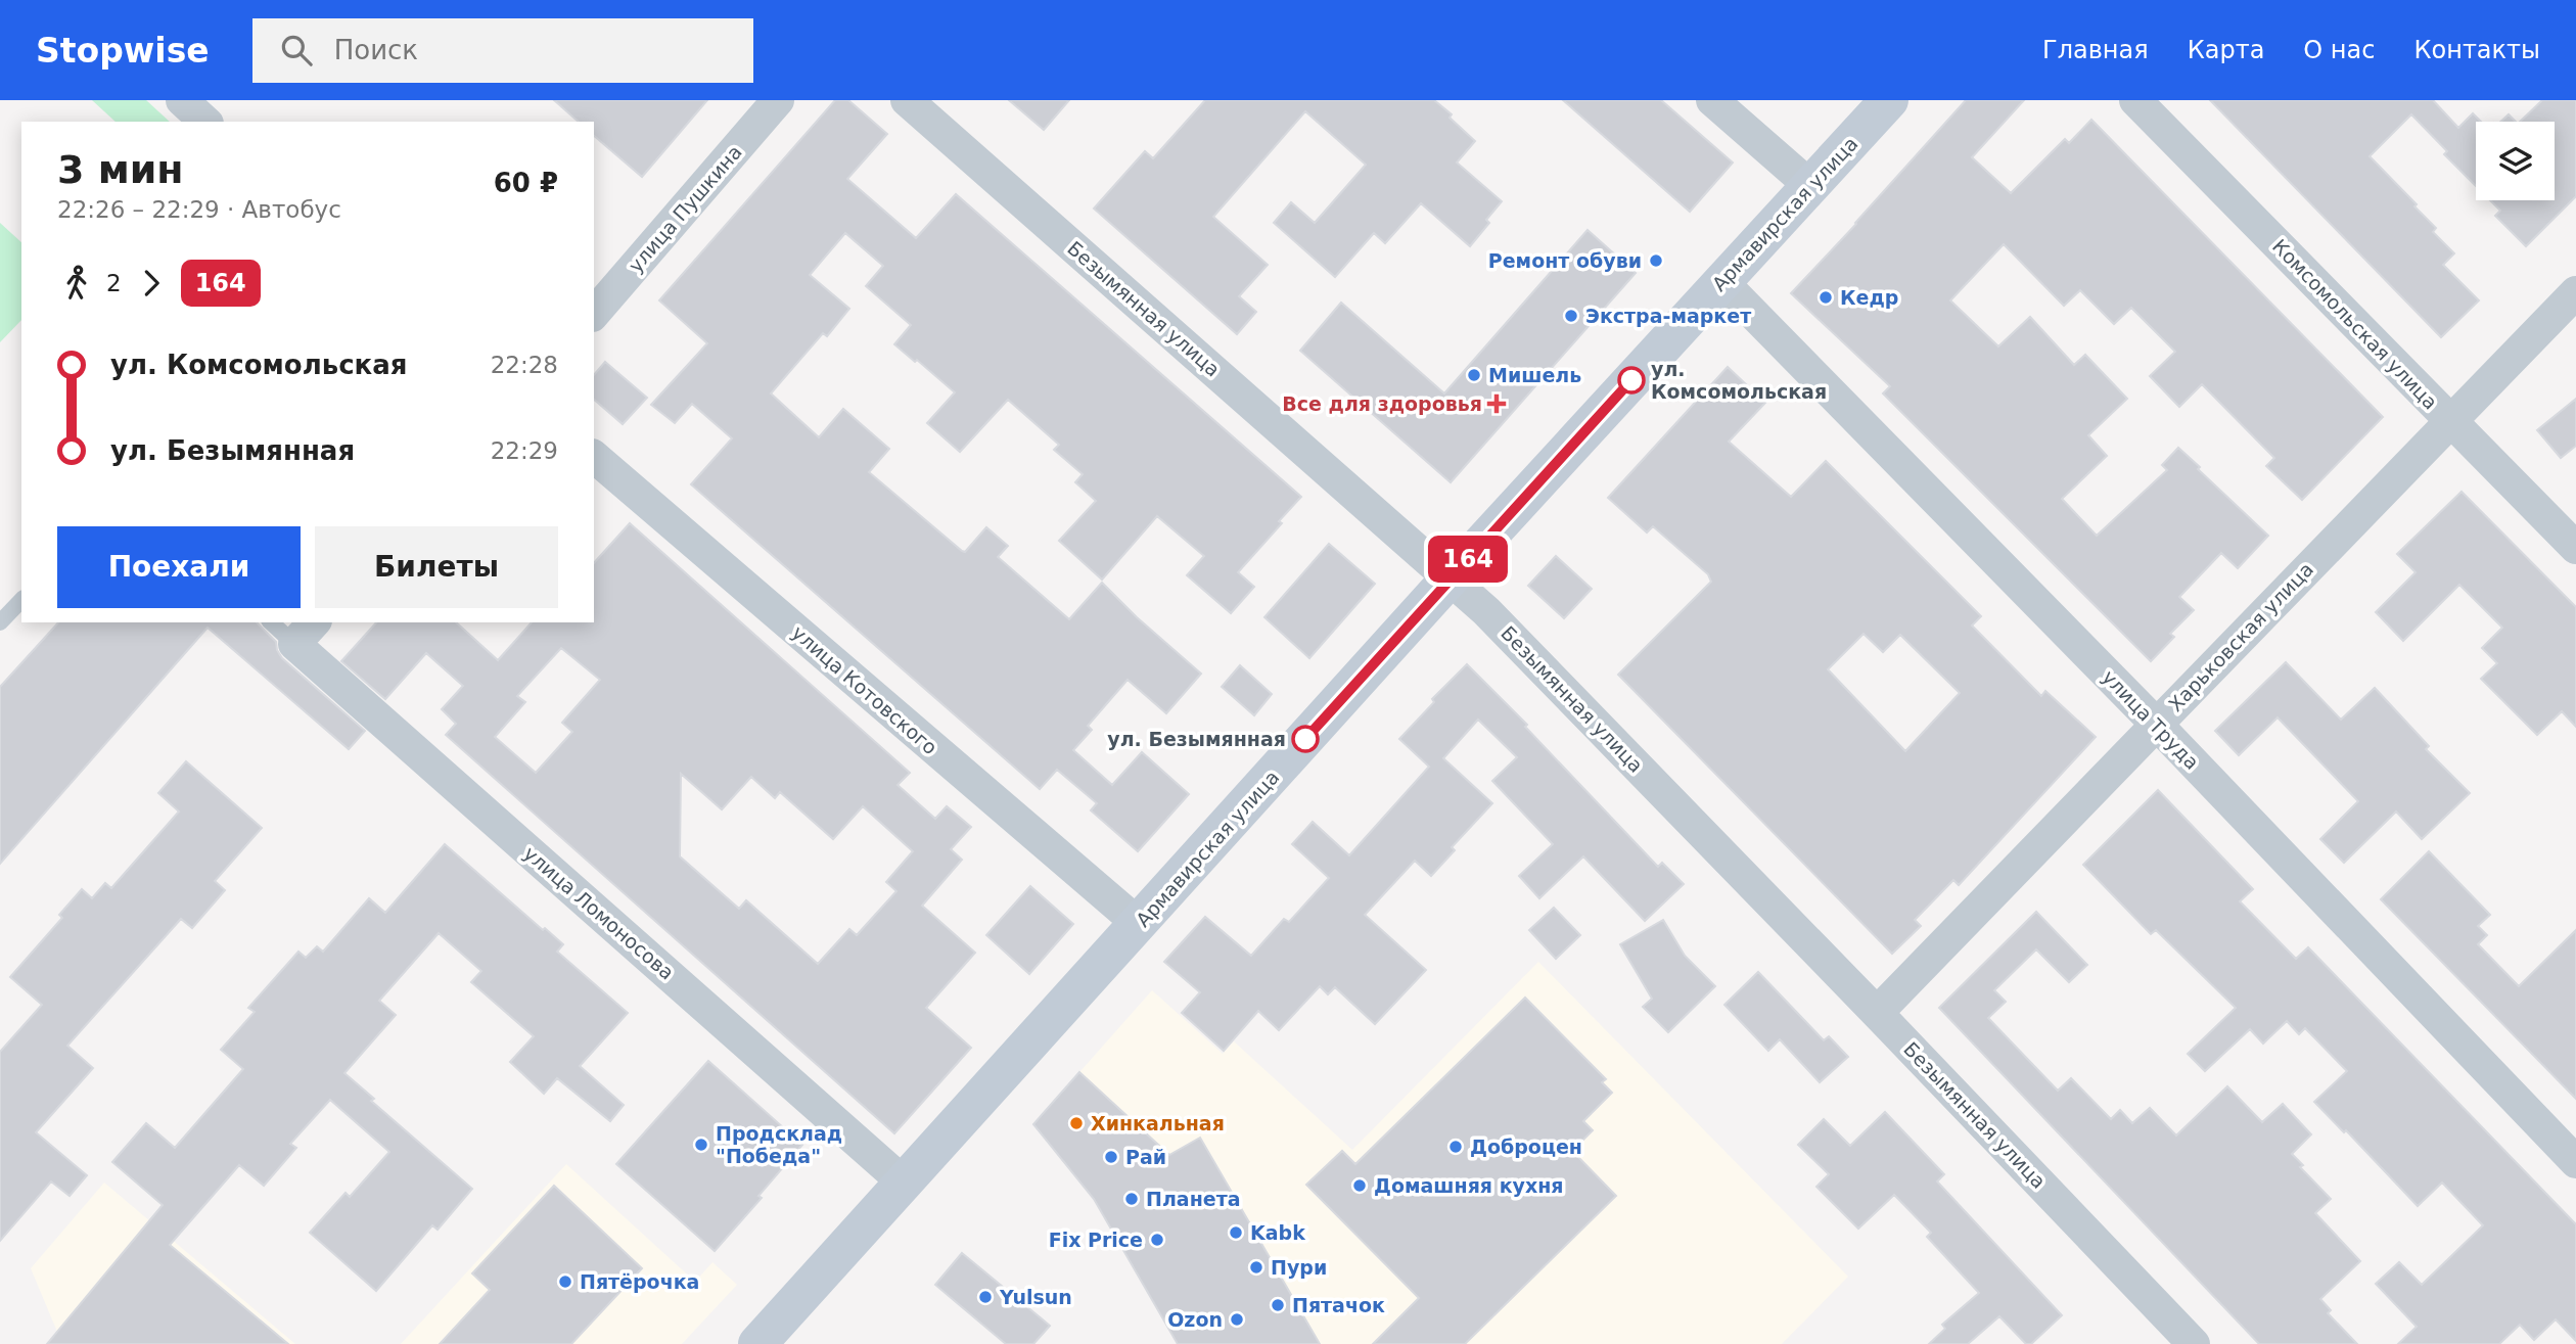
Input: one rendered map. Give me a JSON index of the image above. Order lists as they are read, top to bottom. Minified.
{"streets":{"street":["улица Пушкина","Армавирская улица","Безымянная улица","Комсомольская улица","Харьковская улица","улица Котовского","улица Труда","улица Ломоносова"]},"crossings":[["Армавирская улица","Безымянная улица"],["Армавирская улица","улица Котовского"],["Армавирская улица","улица Труда"],["Армавирская улица","улица Ломоносова"],["Безымянная улица","Харьковская улица"],["Комсомольская улица","Харьковская улица"],["Харьковская улица","улица Труда"]],"places":{"other":["Ремонт обуви","Кедр","Экстра-маркет","Мишель","ул. Комсомольская","ул. Безымянная","Хинкальная","Продсклад \"Победа\"","Доброцен","Рай","Домашняя кухня","Планета","Kabk","Fix Price","Пури","Пятёрочка","Yulsun","Пятачок","Ozon"],"health":["Все для здоровья"]},"lines":["bus line 164"],"page":{"header":"Stopwise","search":"Поиск","nav":["Главная","Карта","О нас","Контакты"],"on_map":"164","heading":["3 мин","22:26 – 22:29 · Автобус","60 ₽"],"legs":["2","164"],"list":[{"name":"ул. Комсомольская","value":"22:28"},{"name":"ул. Безымянная","value":"22:29"}],"buttons":["Поехали","Билеты"]}}
